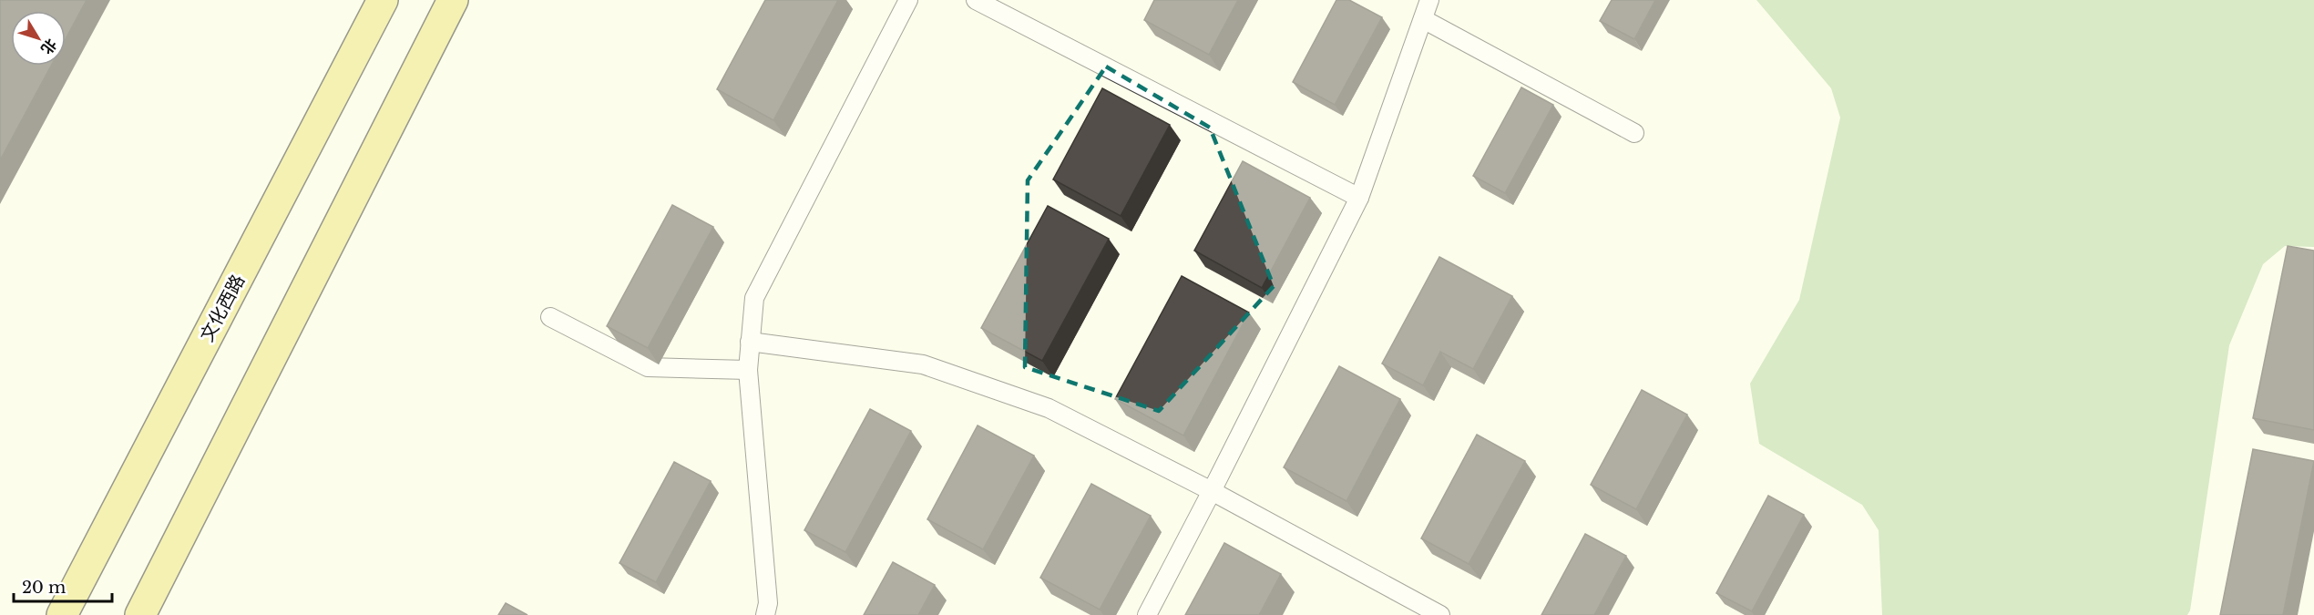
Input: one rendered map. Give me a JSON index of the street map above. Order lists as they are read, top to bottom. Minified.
{"streets":{"main road":["文化西路"]},"scale_bar":"20 m","north":"bottom right"}
